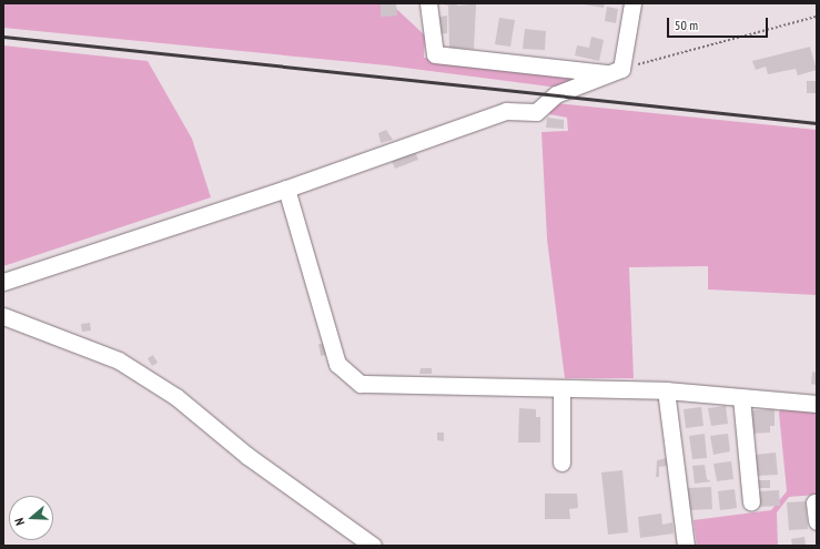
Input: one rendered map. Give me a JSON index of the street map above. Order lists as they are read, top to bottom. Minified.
{"scale_bar":"50 m","north":"left"}
